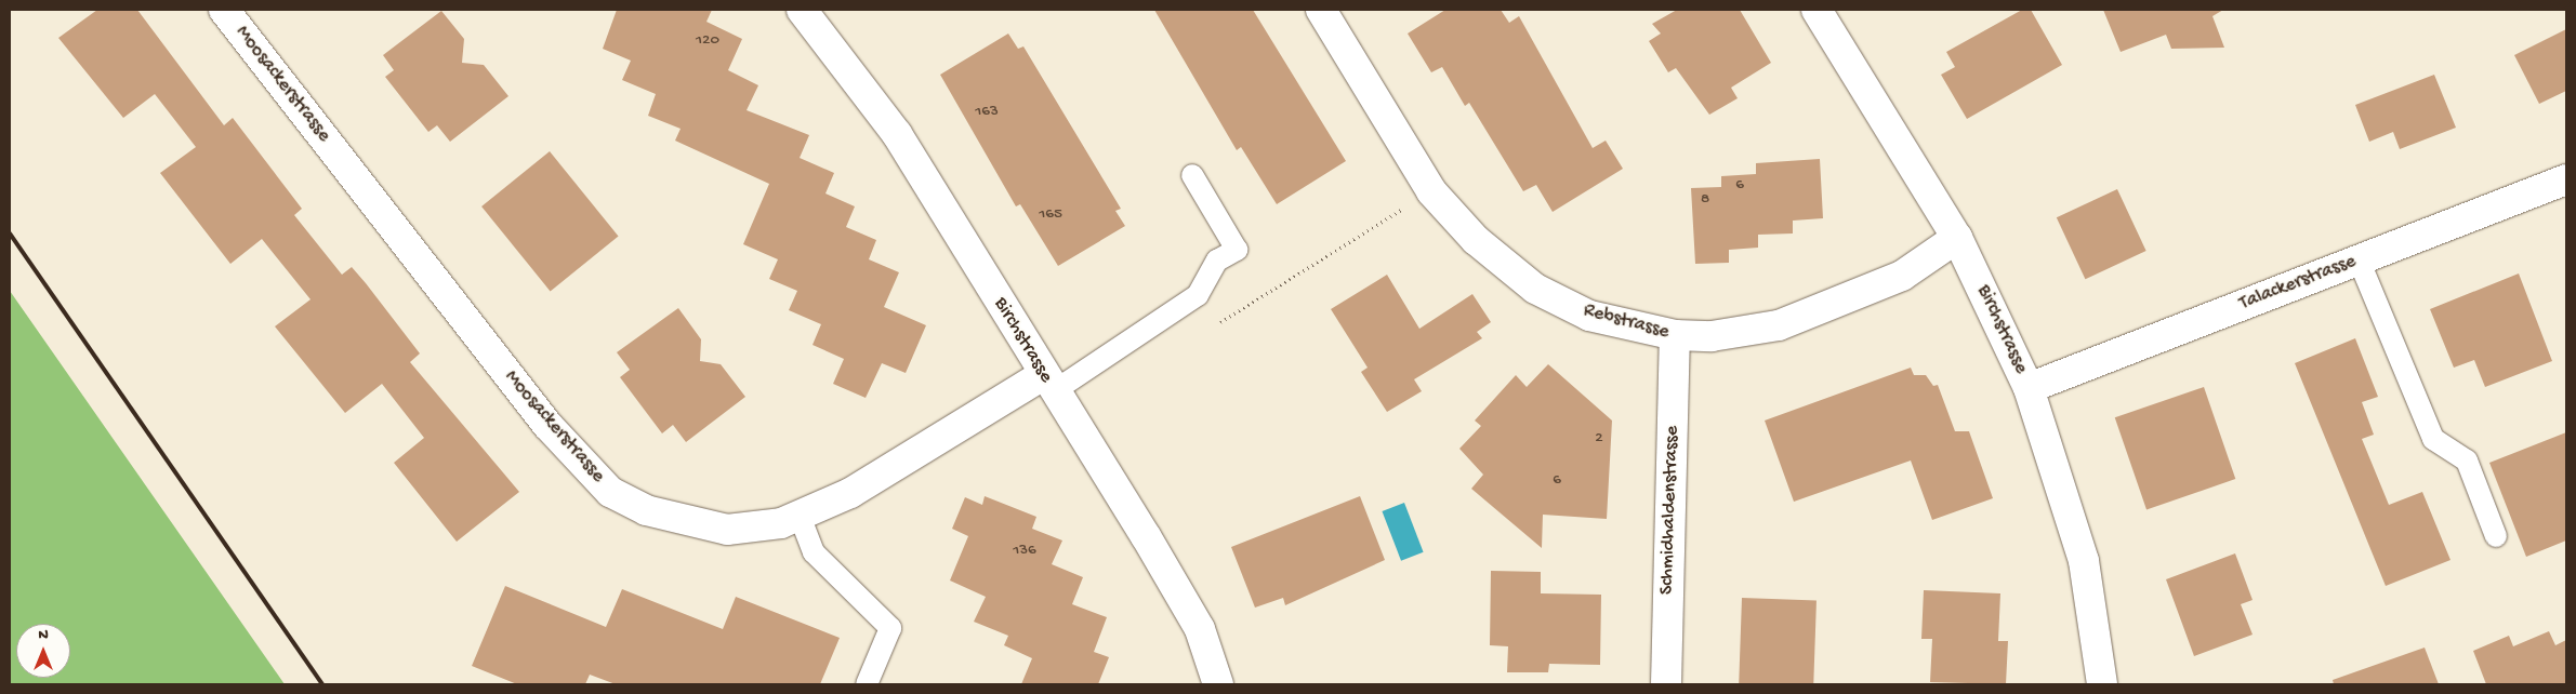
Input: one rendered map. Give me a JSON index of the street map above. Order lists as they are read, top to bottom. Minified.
{"streets":{"street":["Moosackerstrasse","Talackerstrasse","Rebstrasse","Birchstrasse","Schmidhaldenstrasse"]},"crossings":[["Moosackerstrasse","Birchstrasse"],["Talackerstrasse","Birchstrasse"],["Rebstrasse","Birchstrasse"],["Rebstrasse","Schmidhaldenstrasse"]],"house_numbers":["120","163","6","8","165","2","6","136"],"north":"top"}
